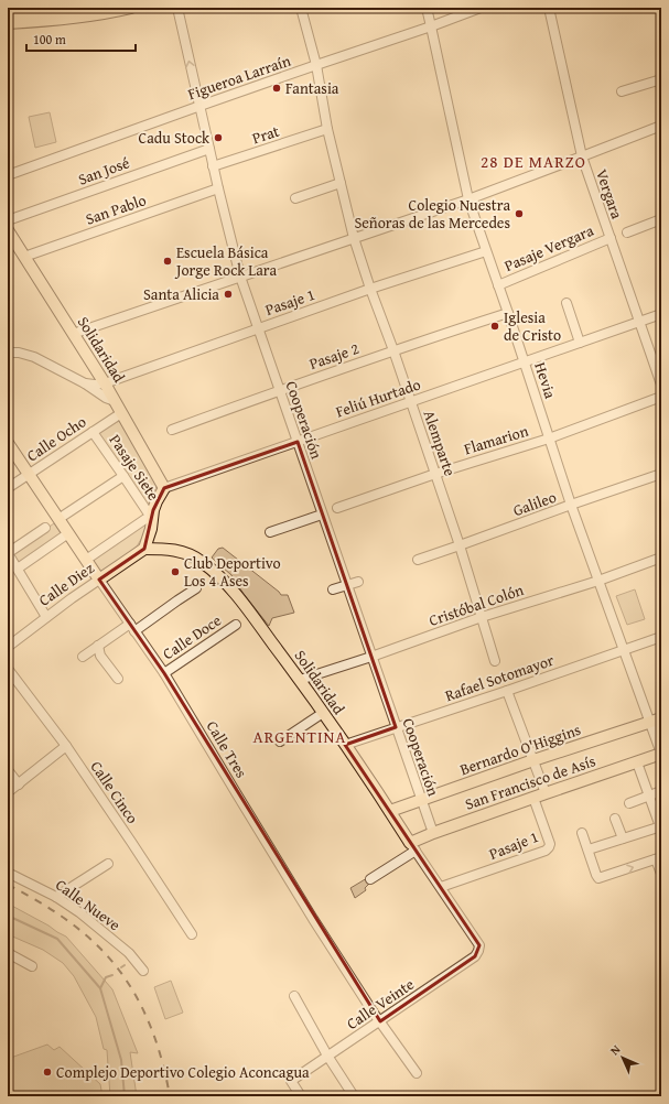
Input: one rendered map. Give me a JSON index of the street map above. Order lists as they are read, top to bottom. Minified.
{"streets":{"main road":["Solidaridad","Calle Diez","Calle Tres","Bernardo O'Higgins","San Francisco de Asís"],"street":["Figueroa Larraín","Prat","San José","Vergara","San Pablo","Pasaje Vergara","Pasaje 1","Pasaje 2","Hevia","Feliú Hurtado","Cooperación","Calle Ocho","Flamarion","Alemparte","Pasaje Siete","Galileo","Cristóbal Colón","Calle Doce","Rafael Sotomayor","Calle Cinco","Calle Nueve","Calle Veinte"]},"crossings":[["Figueroa Larraín","Hevia"],["Figueroa Larraín","Cooperación"],["Figueroa Larraín","Alemparte"],["Prat","Cooperación"],["Prat","Alemparte"],["San José","Cooperación"],["Vergara","Pasaje Vergara"],["Vergara","Feliú Hurtado"],["San Pablo","Solidaridad"],["San Pablo","Cooperación"],["Pasaje Vergara","Hevia"],["Pasaje 1","Solidaridad"],["Pasaje 1","Hevia"],["Pasaje 1","Cooperación"],["Pasaje 1","Alemparte"],["Pasaje 1","San Francisco de Asís"],["Solidaridad","Feliú Hurtado"],["Solidaridad","Calle Ocho"],["Solidaridad","Calle Diez"],["Solidaridad","Cristóbal Colón"],["Solidaridad","Rafael Sotomayor"],["Solidaridad","Bernardo O'Higgins"],["Solidaridad","San Francisco de Asís"],["Solidaridad","Calle Veinte"],["Pasaje 2","Hevia"],["Pasaje 2","Cooperación"],["Pasaje 2","Alemparte"],["Hevia","Feliú Hurtado"],["Hevia","Flamarion"],["Hevia","Galileo"],["Hevia","Cristóbal Colón"],["Hevia","Rafael Sotomayor"],["Hevia","Bernardo O'Higgins"],["Hevia","San Francisco de Asís"],["Feliú Hurtado","Cooperación"],["Feliú Hurtado","Alemparte"],["Cooperación","Cristóbal Colón"],["Cooperación","Rafael Sotomayor"],["Cooperación","Bernardo O'Higgins"],["Cooperación","San Francisco de Asís"],["Calle Ocho","Pasaje Siete"],["Calle Ocho","Calle Tres"],["Flamarion","Alemparte"],["Alemparte","Galileo"],["Alemparte","Cristóbal Colón"],["Calle Diez","Calle Tres"],["Calle Doce","Calle Tres"],["Calle Tres","Calle Veinte"]],"districts":["28 DE MARZO","ARGENTINA"],"places":["Fantasia","Cadu Stock","Colegio Nuestra Señoras de las Mercedes","Escuela Básica Jorge Rock Lara","Santa Alicia","Iglesia de Cristo","Club Deportivo Los 4 Ases","Complejo Deportivo Colegio Aconcagua"],"scale_bar":"100 m","north":"top left"}
